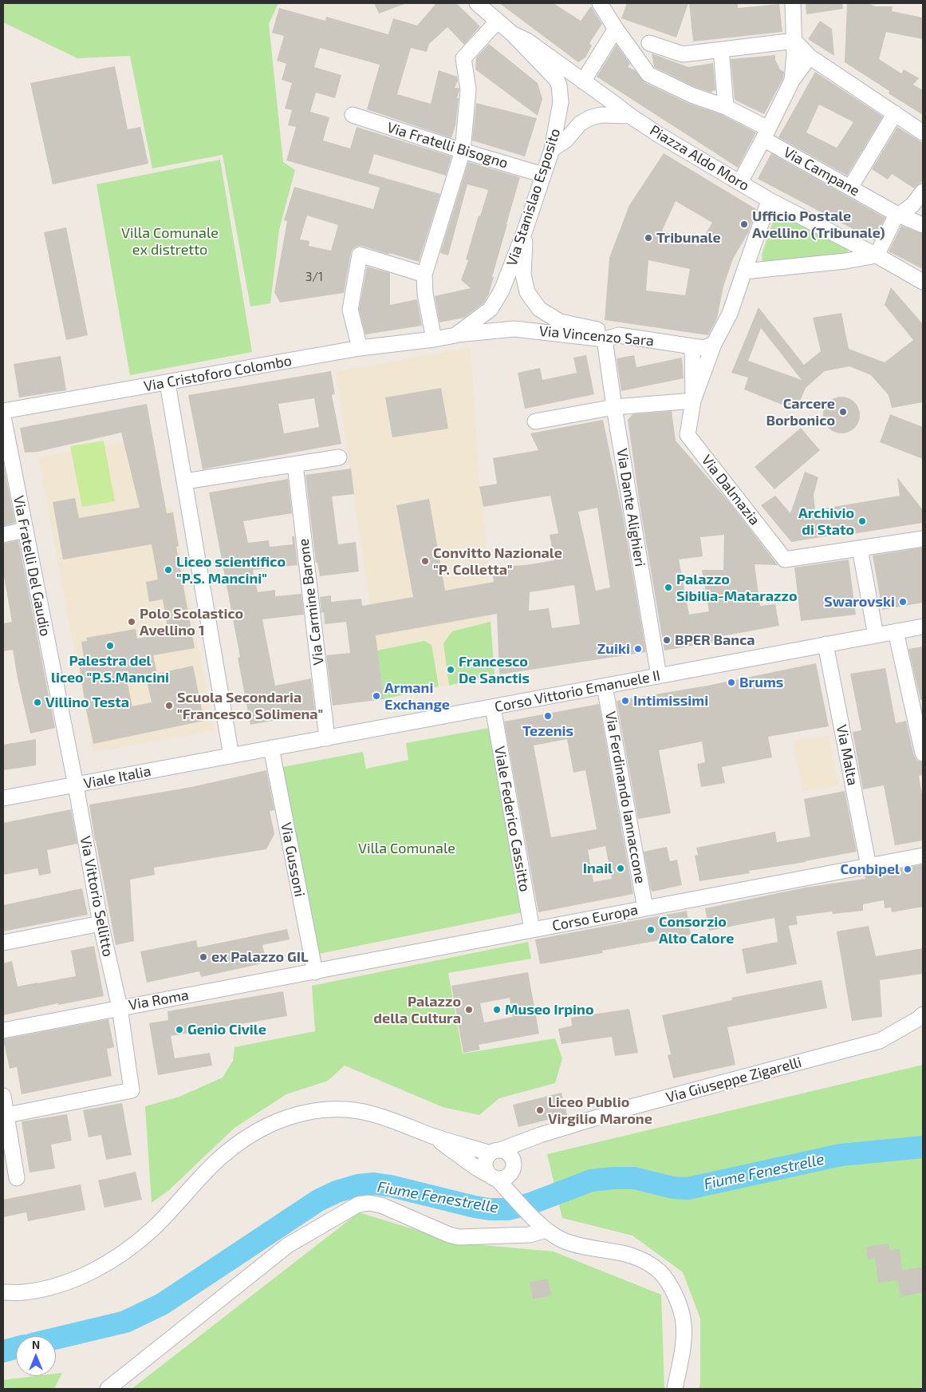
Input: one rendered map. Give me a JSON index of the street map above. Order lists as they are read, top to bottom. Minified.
{"streets":{"street":["Via Fratelli Bisogno","Piazza Aldo Moro","Via Campane","Via Stanislao Esposito","Via Vincenzo Sara","Via Cristoforo Colombo","Via Dalmazia","Via Dante Alighieri","Via Fratelli Del Gaudio","Via Carmine Barone","Corso Vittorio Emanuele II","Via Malta","Viale Italia","Via Ferdinando Iannaccone","Viale Federico Cassitto","Via Gussoni","Via Vittorio Sellitto","Corso Europa","Via Roma","Via Giuseppe Zigarelli"]},"crossings":[["Via Fratelli Bisogno","Via Stanislao Esposito"],["Piazza Aldo Moro","Via Stanislao Esposito"],["Piazza Aldo Moro","Via Dalmazia"],["Via Stanislao Esposito","Via Vincenzo Sara"],["Via Stanislao Esposito","Via Cristoforo Colombo"],["Via Vincenzo Sara","Via Dalmazia"],["Via Vincenzo Sara","Via Dante Alighieri"],["Via Dante Alighieri","Corso Vittorio Emanuele II"],["Via Fratelli Del Gaudio","Viale Italia"],["Via Fratelli Del Gaudio","Via Vittorio Sellitto"],["Via Carmine Barone","Corso Vittorio Emanuele II"],["Corso Vittorio Emanuele II","Via Malta"],["Corso Vittorio Emanuele II","Viale Italia"],["Corso Vittorio Emanuele II","Via Ferdinando Iannaccone"],["Corso Vittorio Emanuele II","Viale Federico Cassitto"],["Corso Vittorio Emanuele II","Via Gussoni"],["Via Malta","Corso Europa"],["Viale Italia","Via Vittorio Sellitto"],["Via Ferdinando Iannaccone","Corso Europa"],["Viale Federico Cassitto","Corso Europa"],["Via Gussoni","Corso Europa"],["Via Gussoni","Via Roma"],["Via Vittorio Sellitto","Via Roma"],["Corso Europa","Via Roma"]],"water":["Fiume Fenestrelle"],"parks":["Villa Comunale ex distretto","Villa Comunale"],"places":["Ufficio Postale Avellino (Tribunale)","Tribunale","Carcere Borbonico","Archivio di Stato","Convitto Nazionale \"P. Colletta\"","Liceo scientifico \"P.S. Mancini\"","Palazzo Sibilia-Matarazzo","Swarovski","Polo Scolastico Avellino 1","BPER Banca","Palestra del liceo \"P.S.Mancini","Zuiki","Francesco De Sanctis","Brums","Armani Exchange","Intimissimi","Villino Testa","Scuola Secondaria \"Francesco Solimena\"","Tezenis","Inail","Conbipel","Consorzio Alto Calore","ex Palazzo GIL","Palazzo della Cultura","Museo Irpino","Genio Civile","Liceo Publio Virgilio Marone"],"house_numbers":["3/1"],"north":"top"}
